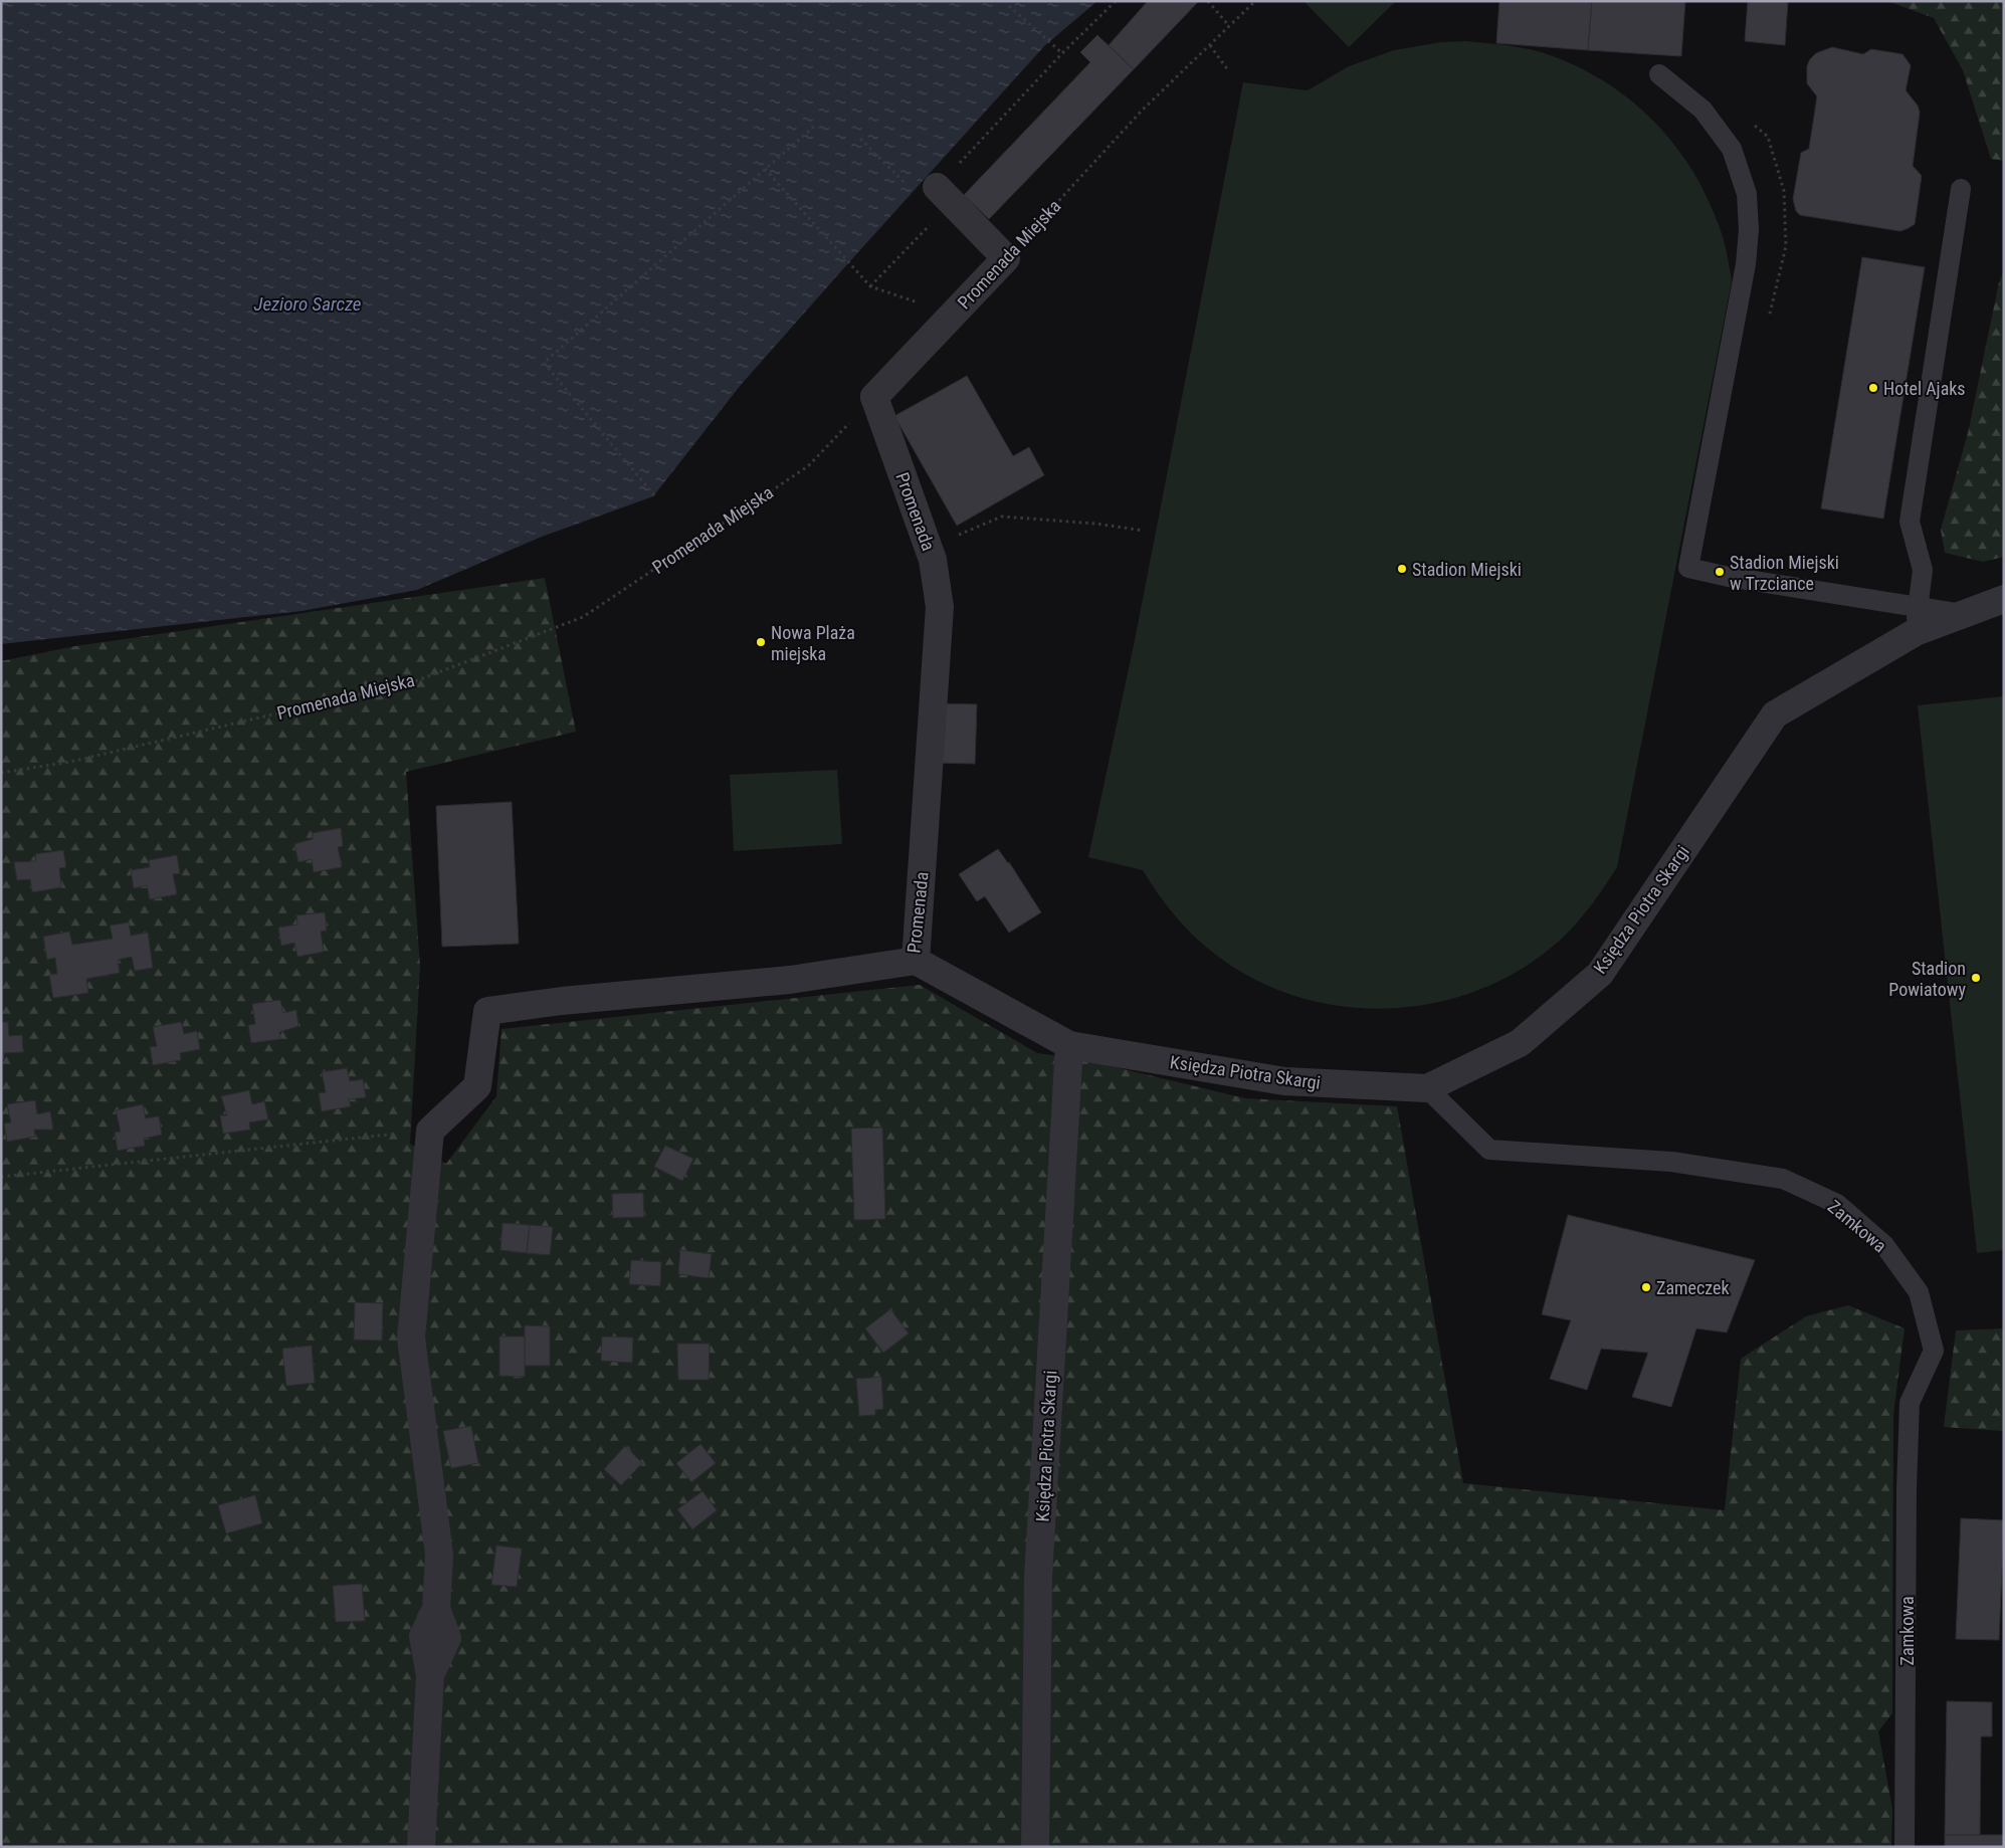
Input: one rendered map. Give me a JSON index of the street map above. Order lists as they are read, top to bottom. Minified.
{"streets":{"street":["Promenada Miejska","Promenada","Księdza Piotra Skargi"],"lane":["Zamkowa"]},"crossings":[["Promenada Miejska","Promenada"],["Promenada","Księdza Piotra Skargi"],["Księdza Piotra Skargi","Zamkowa"]],"water":["Jezioro Sarcze"],"places":["Hotel Ajaks","Stadion Miejski","Stadion Miejski w Trzciance","Nowa Plaża miejska","Stadion Powiatowy","Zameczek"]}
